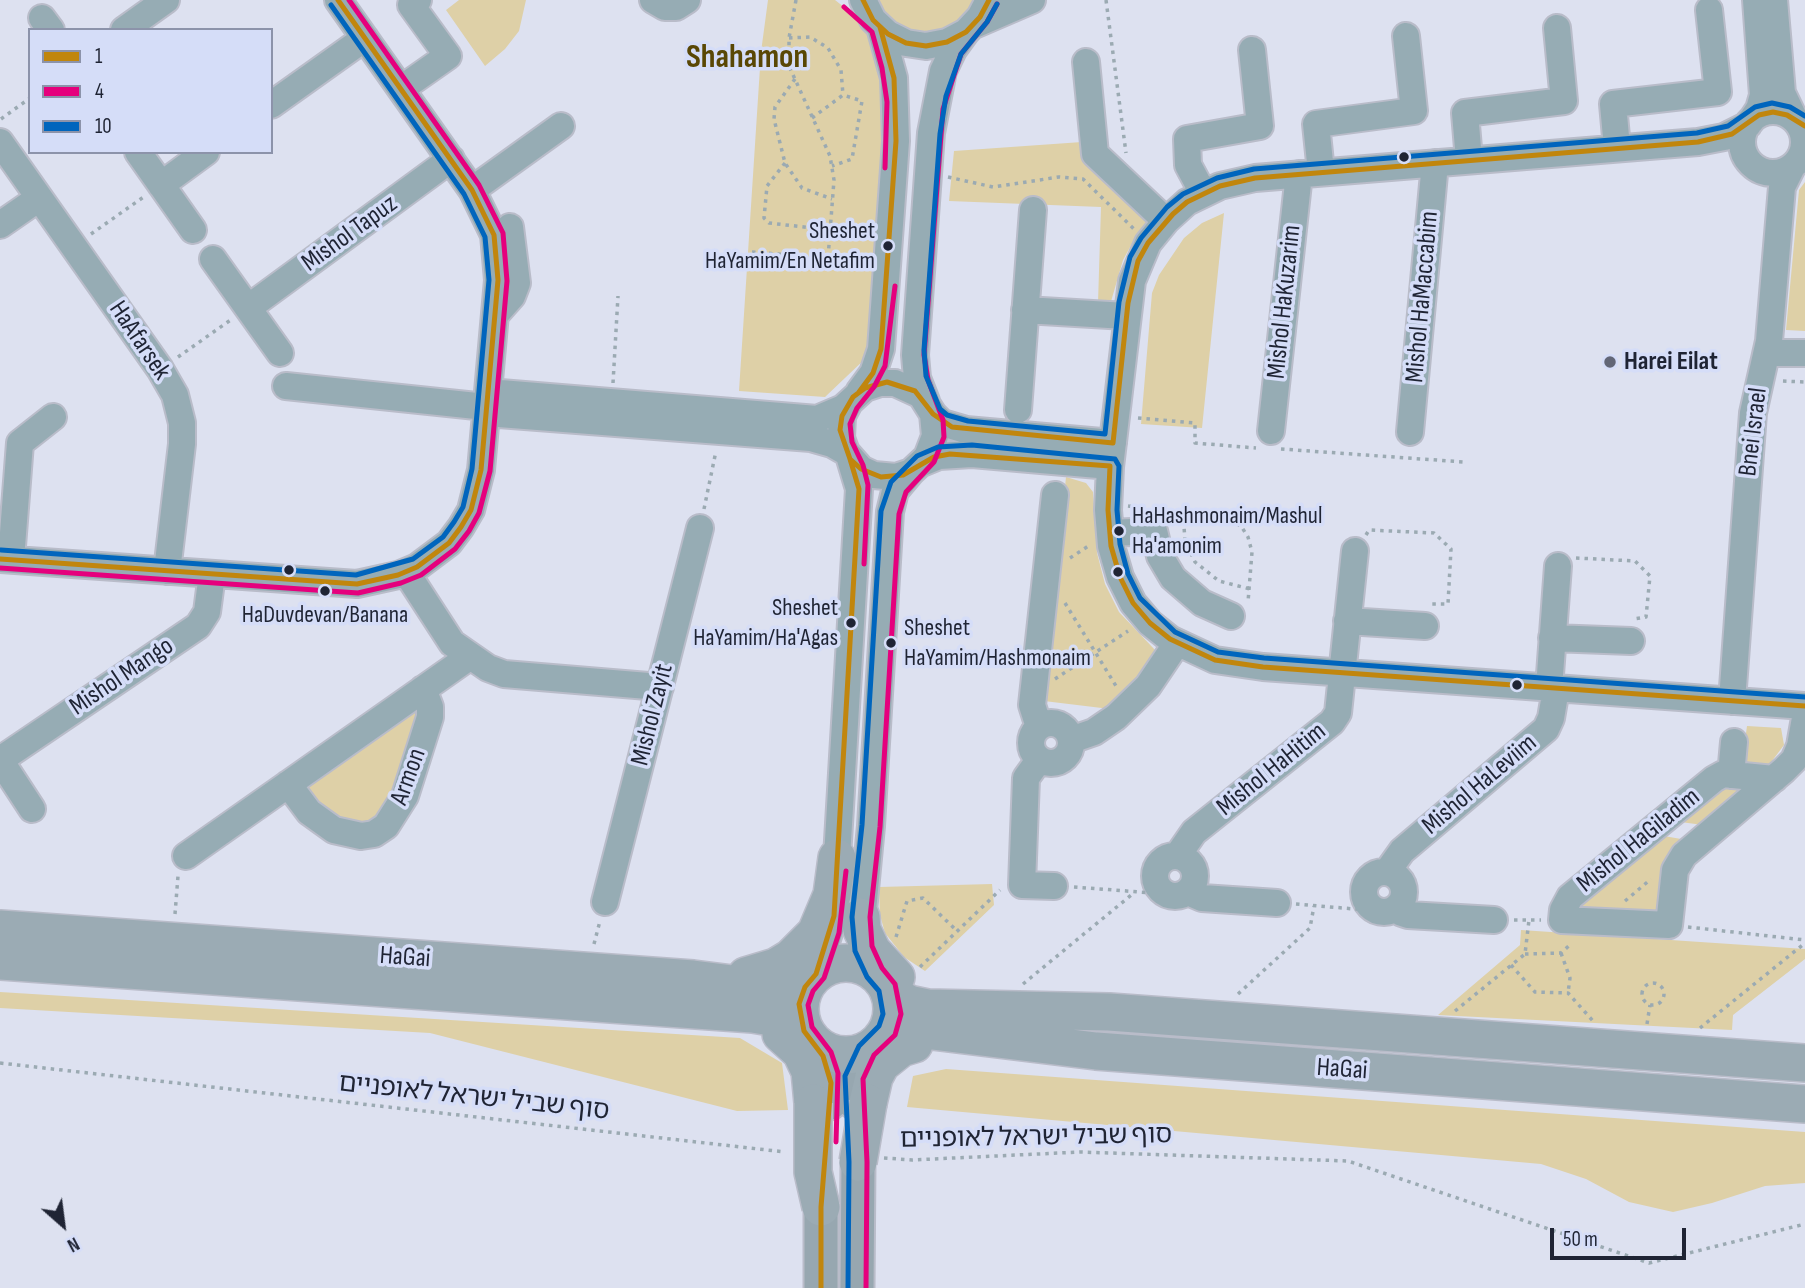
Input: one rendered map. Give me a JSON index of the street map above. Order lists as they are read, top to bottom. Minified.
{"streets":{"highway":["HaGai"],"street":["Mishol Tapuz","Mishol HaMaccabim","Mishol HaKuzarim","HaAfarsek","Bnei Israel","Mishol Mango","Mishol Zayit","Mishol HaHitim","Armon","Mishol HaLeviim","Mishol HaGiladim"],"path":["סוף שביל ישראל לאופניים"]},"districts":["Shahamon"],"places":["Sheshet HaYamim/En Netafim","Harei Eilat","HaHashmonaim/Mashul Ha'amonim","HaDuvdevan/Banana","Sheshet HaYamim/Ha'Agas","Sheshet HaYamim/Hashmonaim"],"lines":["transit line 1","transit line 4","transit line 10"],"legend":["1","4","10"],"scale_bar":"50 m","north":"bottom right"}
